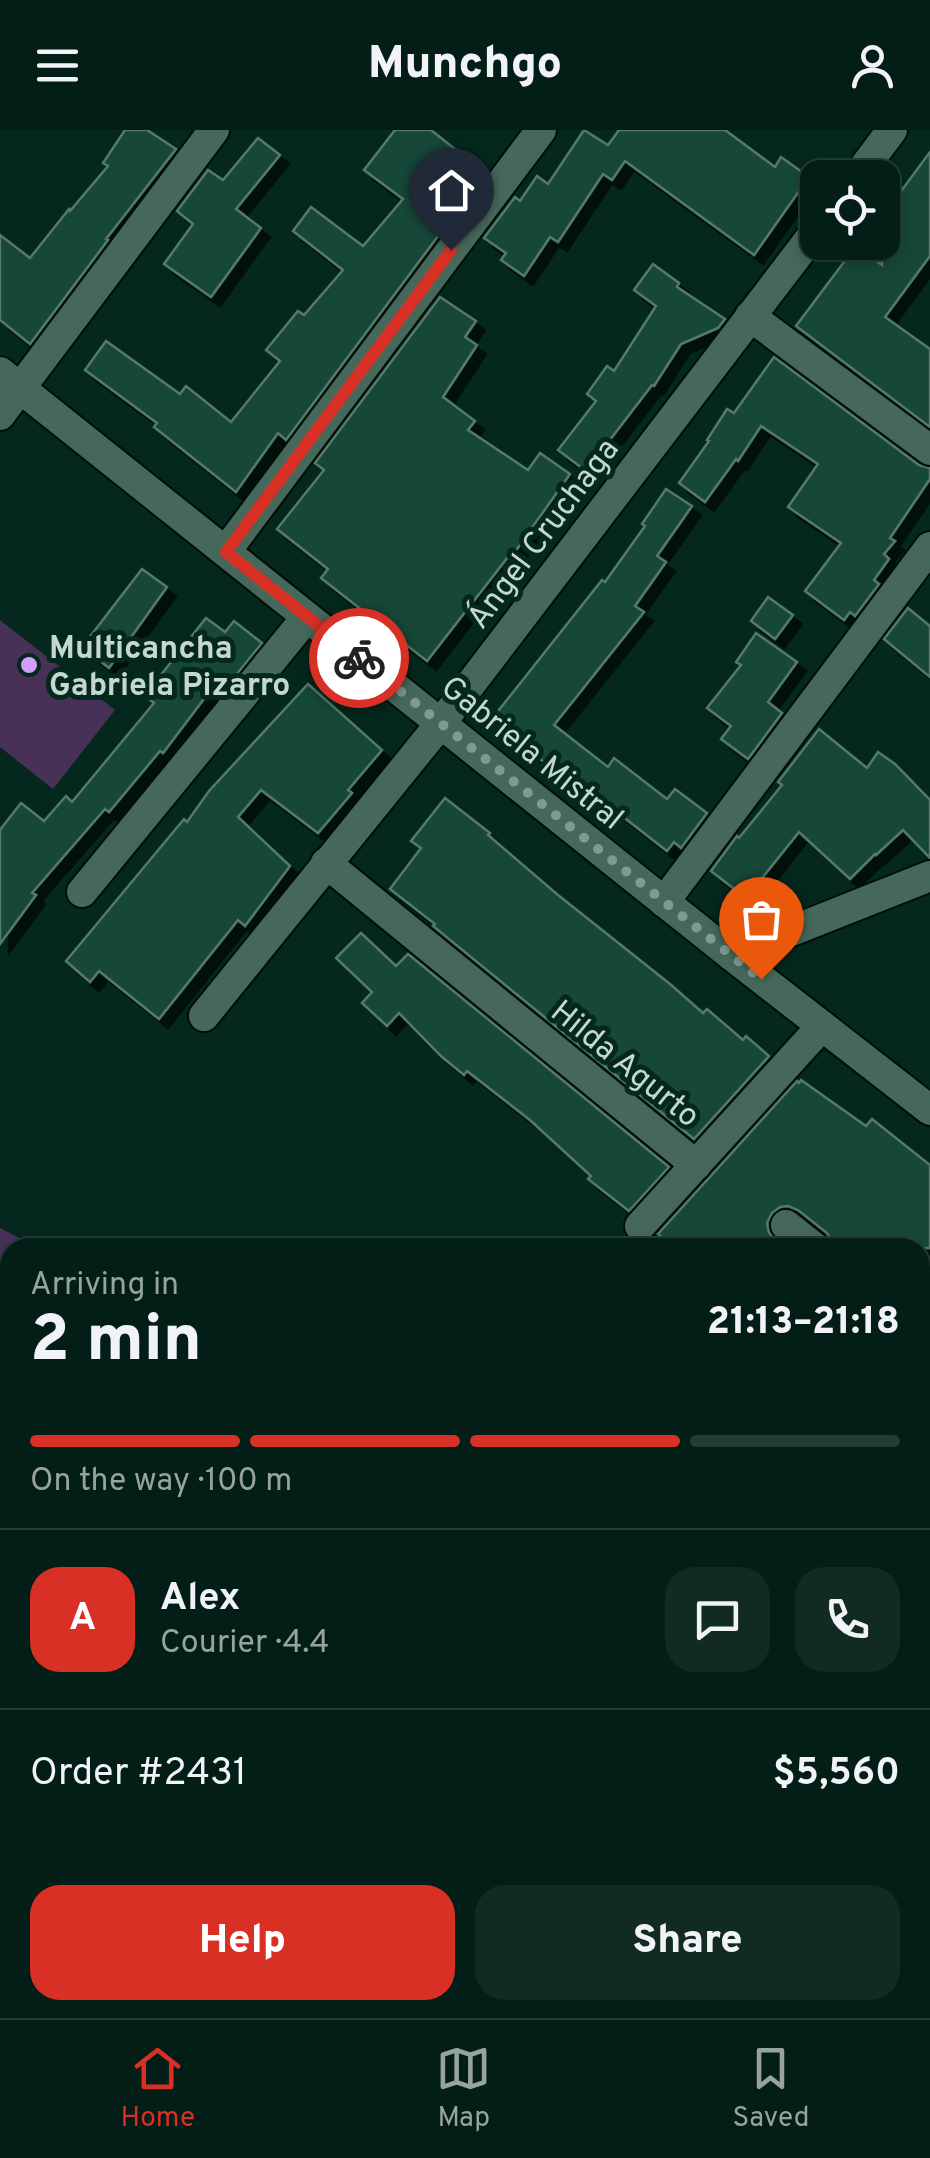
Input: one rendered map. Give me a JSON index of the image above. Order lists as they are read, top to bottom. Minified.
{"streets":{"street":["Ángel Cruchaga","Gabriela Mistral","Hilda Agurto"]},"crossings":[["Ángel Cruchaga","Gabriela Mistral"],["Ángel Cruchaga","Hilda Agurto"]],"places":["Multicancha Gabriela Pizarro"],"page":{"header":"Munchgo","heading":["2 min","Arriving in","21:13–21:18"],"panel":["Alex","Courier · 4.4","Order #2431","$5,560"],"bar":"On the way · 100 m","round":"A","buttons":["Help","Share"],"tabs":["Home","Map","Saved"]}}
